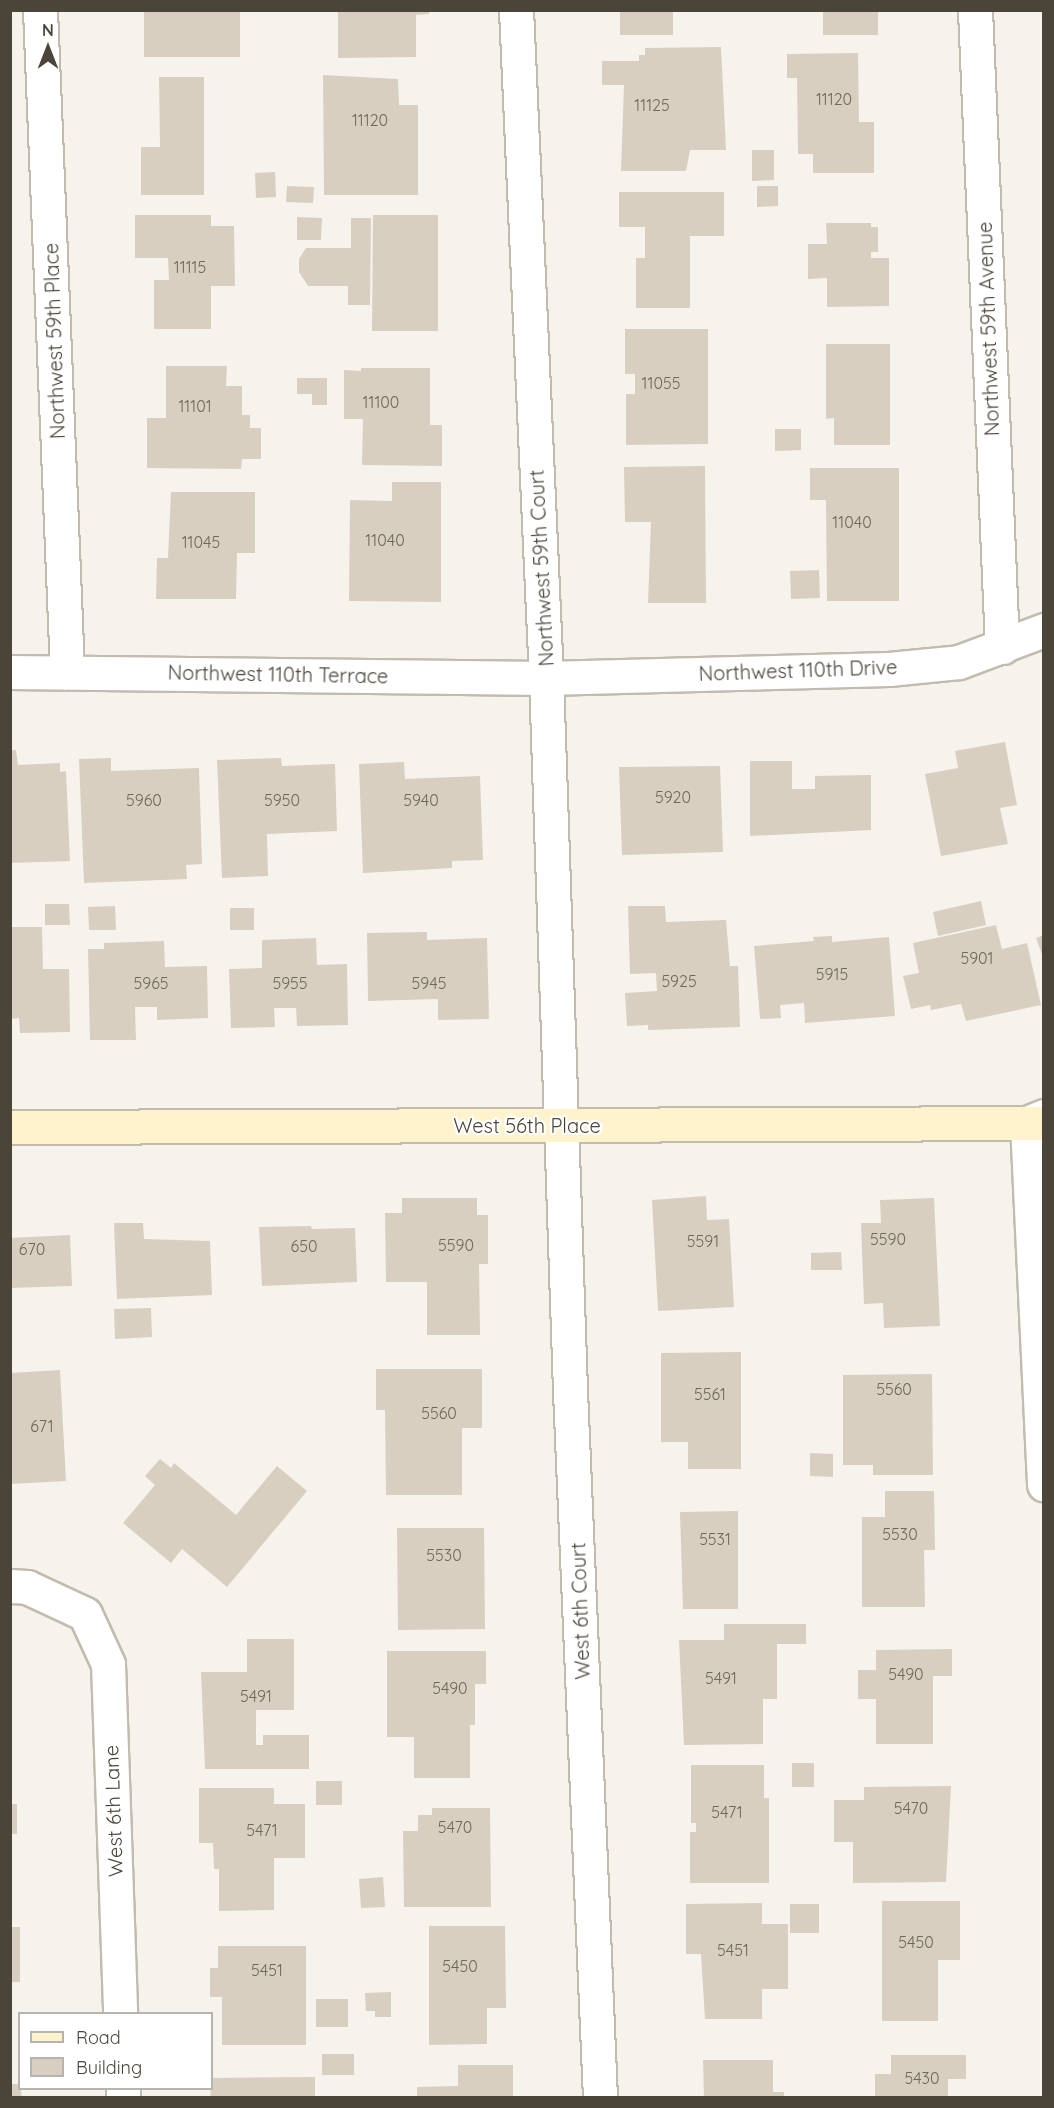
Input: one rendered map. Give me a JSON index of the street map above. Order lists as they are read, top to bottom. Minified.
{"streets":{"street":["Northwest 59th Avenue","Northwest 59th Place","Northwest 59th Court","Northwest 110th Drive","Northwest 110th Terrace","West 56th Place","West 6th Court","West 6th Lane"]},"crossings":[["Northwest 59th Avenue","Northwest 110th Drive"],["Northwest 59th Place","Northwest 110th Terrace"],["Northwest 59th Court","Northwest 110th Drive"],["Northwest 59th Court","Northwest 110th Terrace"],["Northwest 59th Court","West 56th Place"],["Northwest 59th Court","West 6th Court"],["Northwest 110th Drive","Northwest 110th Terrace"],["West 56th Place","West 6th Court"]],"house_numbers":["11120","11125","11120","11115","11055","11100","11101","11040","11040","11045","5920","5960","5950","5940","5901","5915","5925","5965","5955","5945","5590","5591","5590","650","670","5560","5561","5560","671","5530","5531","5530","5490","5491","5490","5491","5470","5471","5470","5471","5450","5451","5450","5451","5430"],"legend":["Road","Building"],"north":"top"}
